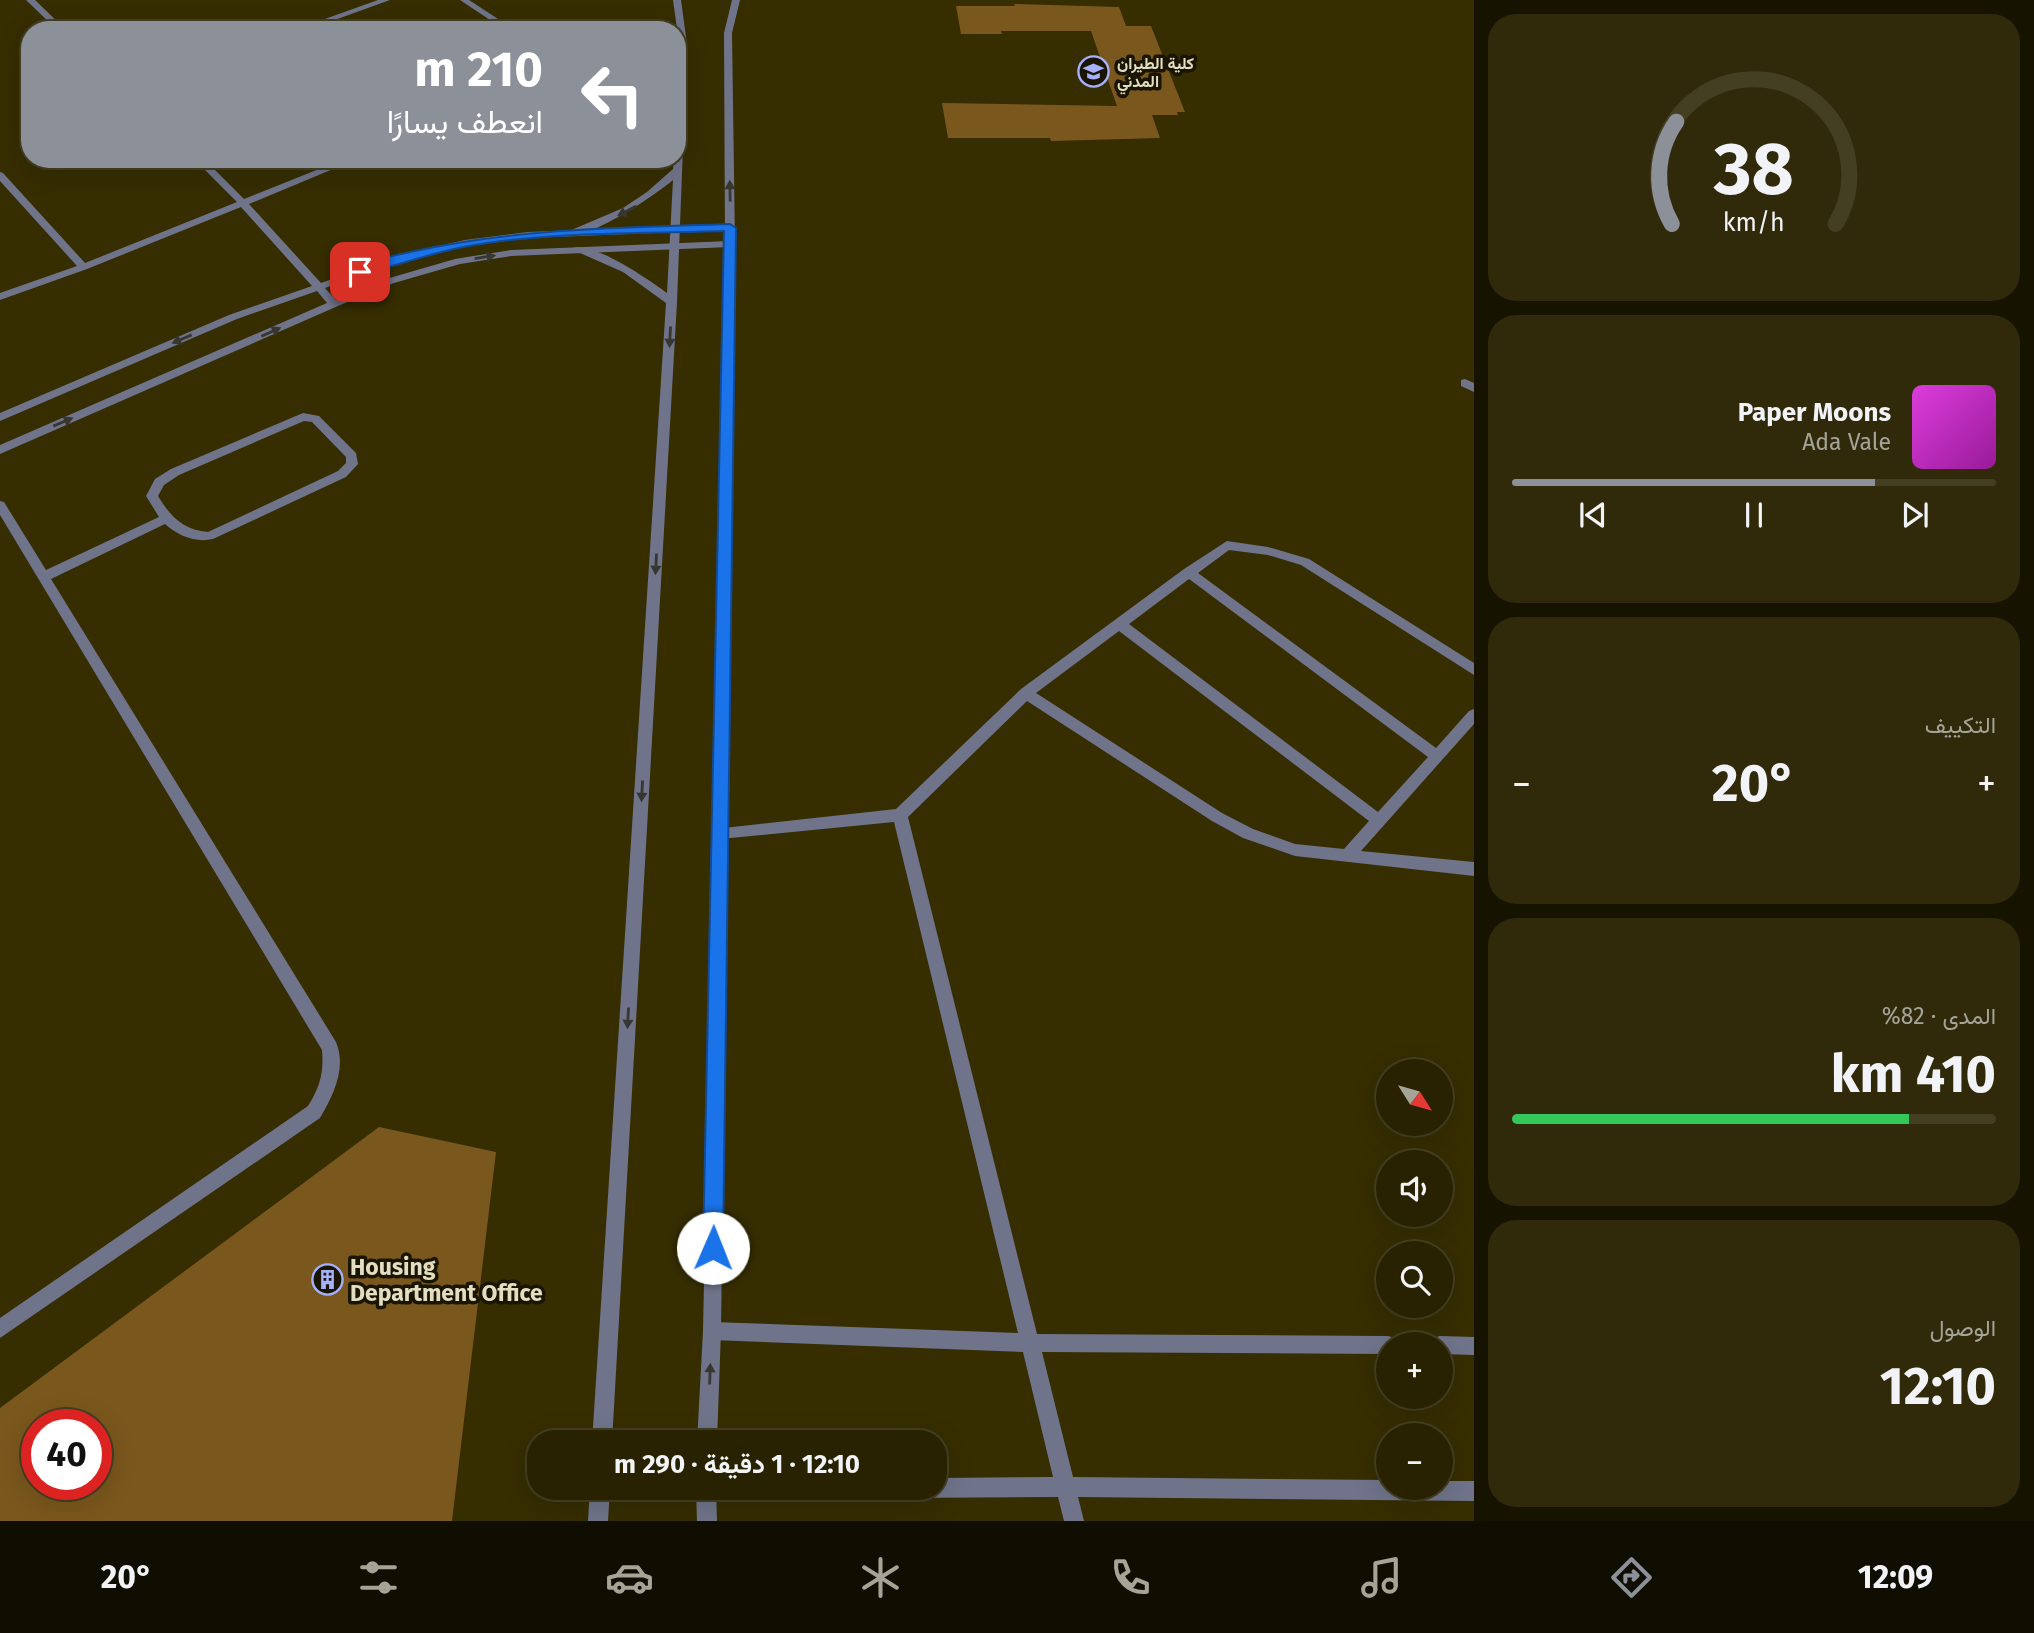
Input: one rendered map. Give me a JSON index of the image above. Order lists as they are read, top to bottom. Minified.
{"places":{"school or university":["كلية الطيران المدني"],"building":["Housing Department Office"]},"north":"bottom right","page":{"turn":["210 m","انعطف يسارًا"],"song":["Paper Moons","Ada Vale"],"tile":["التكييف",["المدى · 82%","410 km"],["الوصول","12:10"]],"heat":["−","20°","+"],"map_buttons":["+","−"],"limit":"40","trip":"12:10 · 1 دقيقة · 290 m","tabs":["12:09","20°"],"gauge":["38","km/h"]}}
